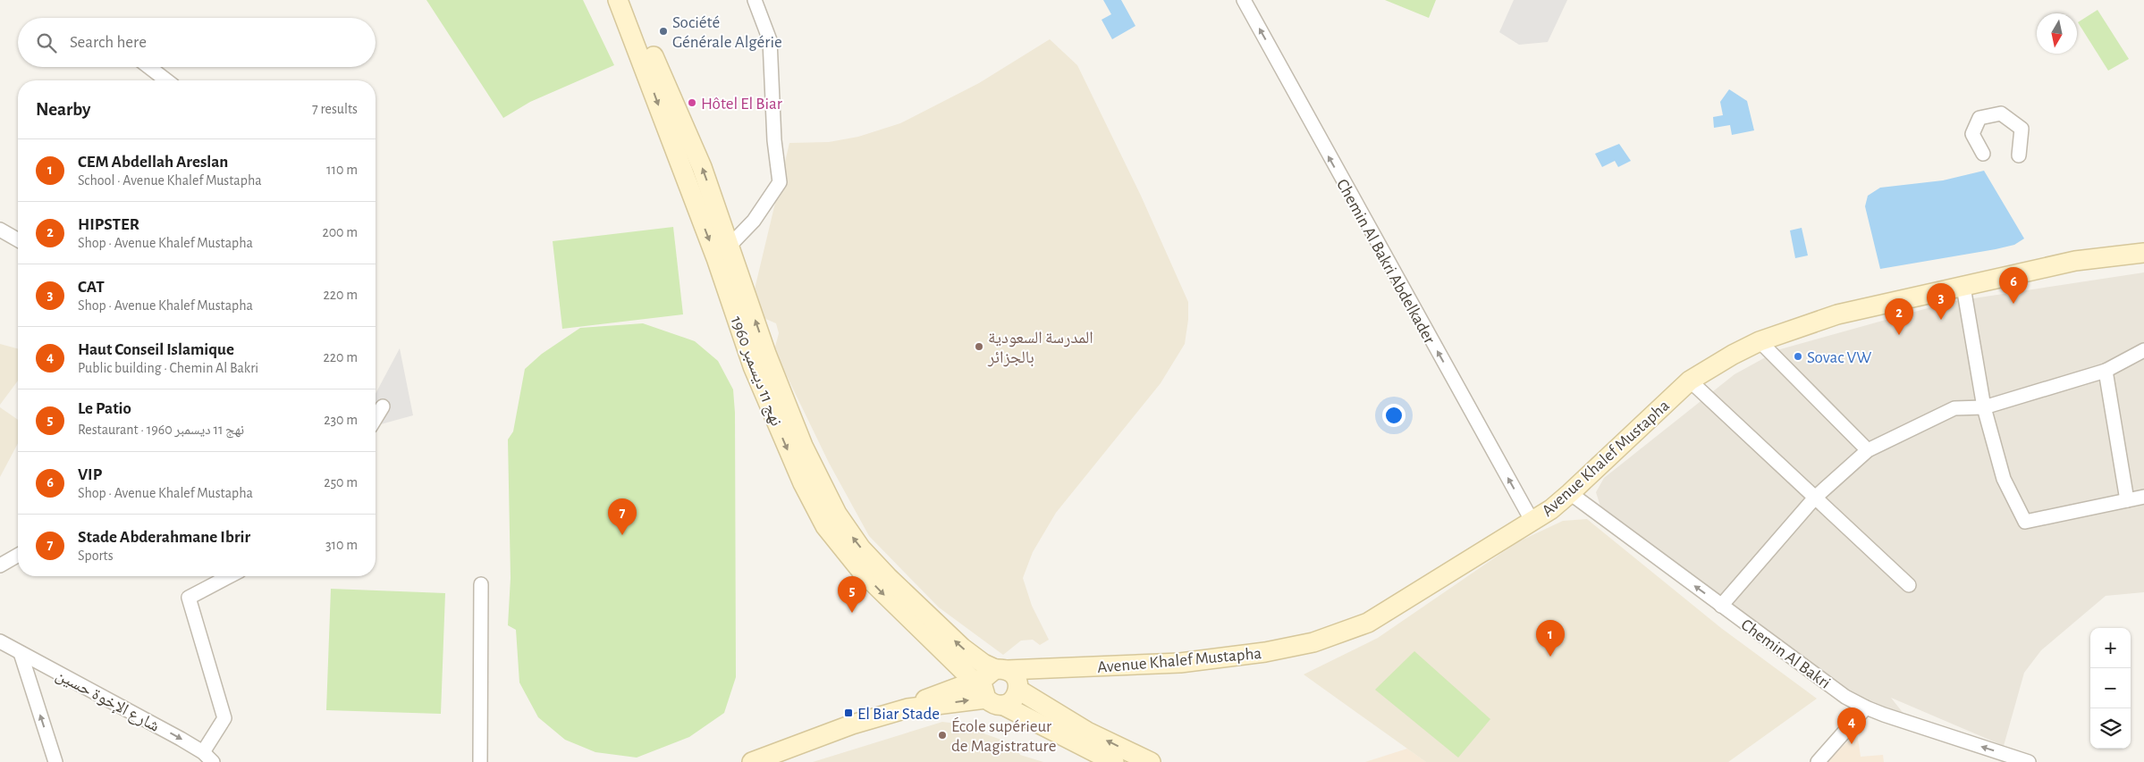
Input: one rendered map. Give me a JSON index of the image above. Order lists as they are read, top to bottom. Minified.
{"streets":{"main road":["نهج 11 ديسمبر 1960","Avenue Khalef Mustapha"],"street":["Chemin Al Bakri Abdelkader","Chemin Al Bakri","شارع الإخوة حسين"]},"crossings":[["Chemin Al Bakri Abdelkader","Avenue Khalef Mustapha"],["نهج 11 ديسمبر 1960","Avenue Khalef Mustapha"],["Avenue Khalef Mustapha","Chemin Al Bakri"]],"one_way":["Chemin Al Bakri Abdelkader","Chemin Al Bakri","شارع الإخوة حسين"],"places":{"other":["Société Générale Algérie","Hôtel El Biar","المدرسة السعودية بالجزائر","Sovac VW","École supérieur de Magistrature"],"transit":["El Biar Stade"]},"north":"bottom","page":{"search":"Search here","heading":["Nearby","7 results"],"list":[{"mark":"1","name":"CEM Abdellah Areslan","note":"School · Avenue Khalef Mustapha","value":"110 m"},{"mark":"2","name":"HIPSTER","note":"Shop · Avenue Khalef Mustapha","value":"200 m"},{"mark":"3","name":"CAT","note":"Shop · Avenue Khalef Mustapha","value":"220 m"},{"mark":"4","name":"Haut Conseil Islamique","note":"Public building · Chemin Al Bakri","value":"220 m"},{"mark":"5","name":"Le Patio","note":"Restaurant · نهج 11 ديسمبر 1960","value":"230 m"},{"mark":"6","name":"VIP","note":"Shop · Avenue Khalef Mustapha","value":"250 m"},{"mark":"7","name":"Stade Abderahmane Ibrir","note":"Sports","value":"310 m"}],"pins":["6","3","2","7","5","1","4"],"map_buttons":["+","−"]}}
